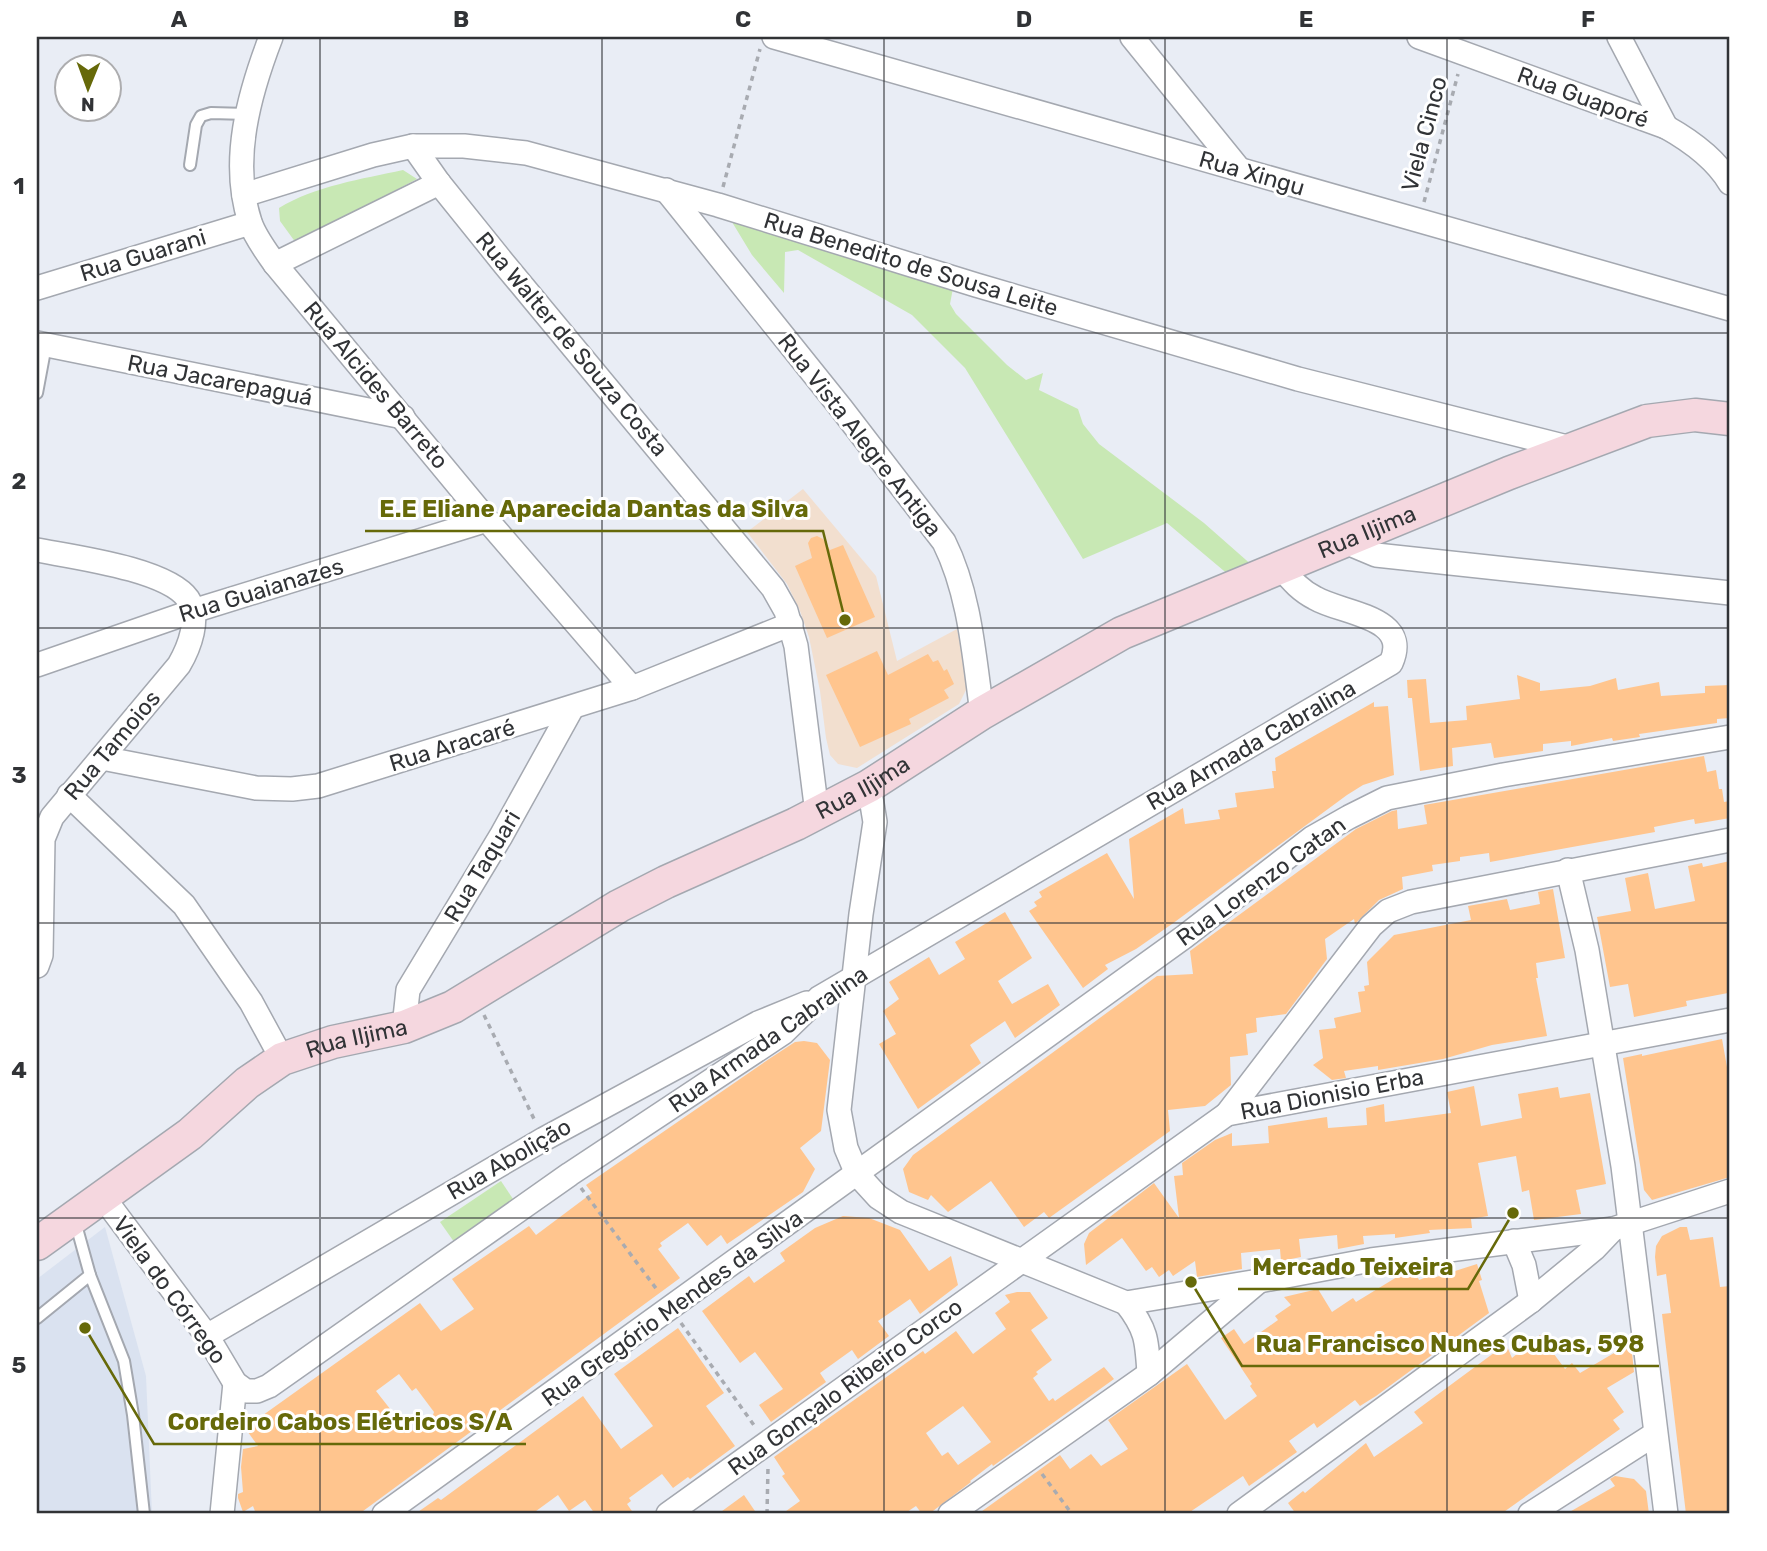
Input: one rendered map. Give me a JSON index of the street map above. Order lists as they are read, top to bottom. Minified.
{"streets":{"main road":["Rua Iljima"],"street":["Rua Guaporé","Rua Xingu","Rua Guarani","Rua Benedito de Sousa Leite","Rua Walter de Souza Costa","Rua Jacarepaguá","Rua Alcides Barreto","Rua Vista Alegre Antiga","Rua Guaianazes","Rua Tamoios","Rua Aracaré","Rua Armada Cabralina","Rua Taquari","Rua Lorenzo Catan","Rua Dionisio Erba","Rua Abolição","Viela do Córrego","Rua Gregório Mendes da Silva","Rua Gonçalo Ribeiro Corco"],"path":["Viela Cinco"]},"crossings":[["Rua Guaporé","Viela Cinco"],["Viela Cinco","Rua Xingu"],["Rua Guarani","Rua Alcides Barreto"],["Rua Benedito de Sousa Leite","Rua Walter de Souza Costa"],["Rua Benedito de Sousa Leite","Rua Alcides Barreto"],["Rua Benedito de Sousa Leite","Rua Vista Alegre Antiga"],["Rua Benedito de Sousa Leite","Rua Iljima"],["Rua Walter de Souza Costa","Rua Iljima"],["Rua Walter de Souza Costa","Rua Aracaré"],["Rua Jacarepaguá","Rua Alcides Barreto"],["Rua Alcides Barreto","Rua Guaianazes"],["Rua Alcides Barreto","Rua Aracaré"],["Rua Vista Alegre Antiga","Rua Iljima"],["Rua Iljima","Rua Armada Cabralina"],["Rua Iljima","Rua Taquari"],["Rua Iljima","Viela do Córrego"],["Rua Guaianazes","Rua Tamoios"],["Rua Tamoios","Rua Aracaré"],["Rua Aracaré","Rua Taquari"],["Rua Armada Cabralina","Rua Abolição"],["Rua Armada Cabralina","Viela do Córrego"],["Rua Lorenzo Catan","Rua Gregório Mendes da Silva"],["Rua Dionisio Erba","Rua Gonçalo Ribeiro Corco"],["Rua Abolição","Viela do Córrego"]],"places":["E.E Eliane Aparecida Dantas da Silva","Mercado Teixeira","Rua Francisco Nunes Cubas, 598","Cordeiro Cabos Elétricos S/A"],"north":"bottom","grid":{"columns":["A","B","C","D","E","F"],"rows":["1","2","3","4","5"]}}
